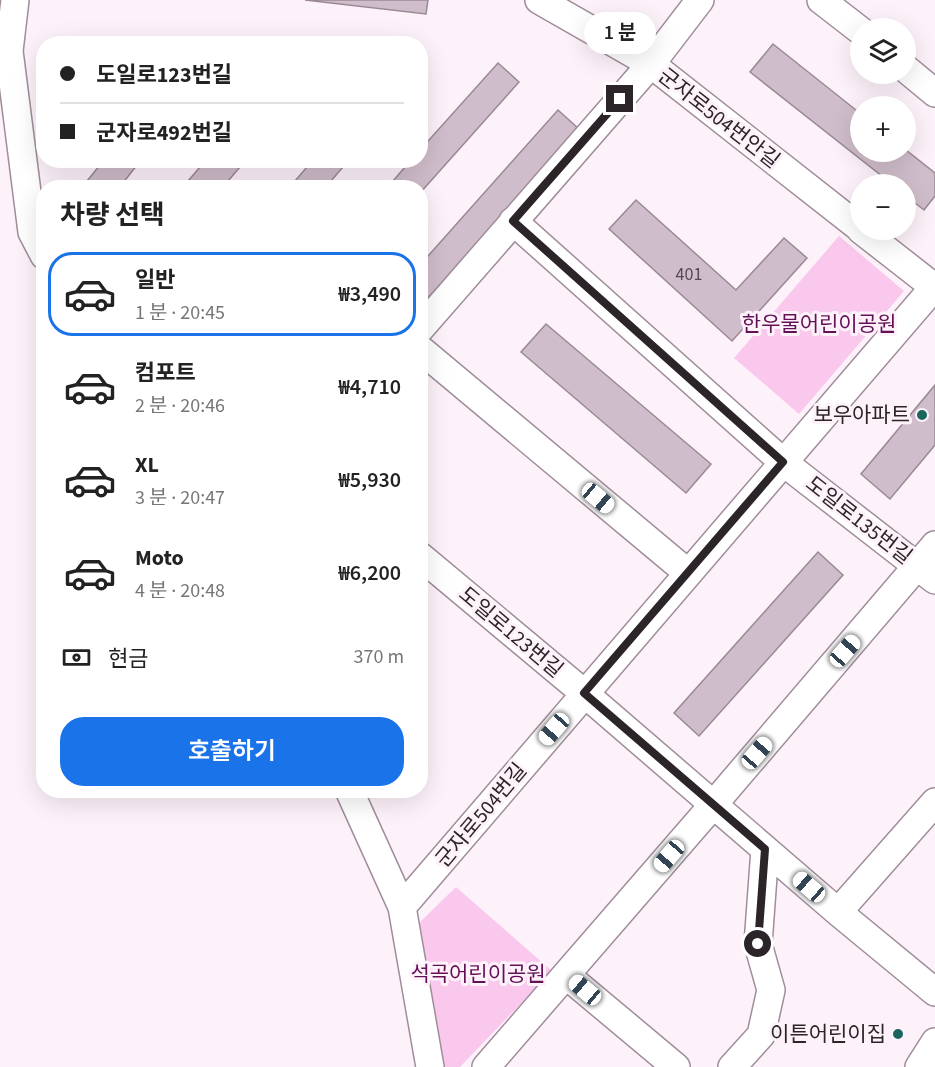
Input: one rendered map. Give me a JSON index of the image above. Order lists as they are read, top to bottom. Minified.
{"streets":{"street":["군자로504번안길","도일로135번길","도일로123번길","군자로504번길"]},"crossings":[["군자로504번안길","군자로504번길"],["도일로135번길","군자로504번길"],["도일로123번길","군자로504번길"]],"parks":["한우물어린이공원","석곡어린이공원"],"places":["보우아파트","이튼어린이집"],"house_numbers":["401"],"page":{"bubble":"1 분","map_buttons":["+","−"],"banner":["도일로123번길","군자로492번길"],"heading":"차량 선택","list":[{"name":"일반","note":"1 분 · 20:45","value":"₩3,490"},{"name":"컴포트","note":"2 분 · 20:46","value":"₩4,710"},{"name":"XL","note":"3 분 · 20:47","value":"₩5,930"},{"name":"Moto","note":"4 분 · 20:48","value":"₩6,200"}],"pay":["현금","370 m"],"buttons":"호출하기"}}
